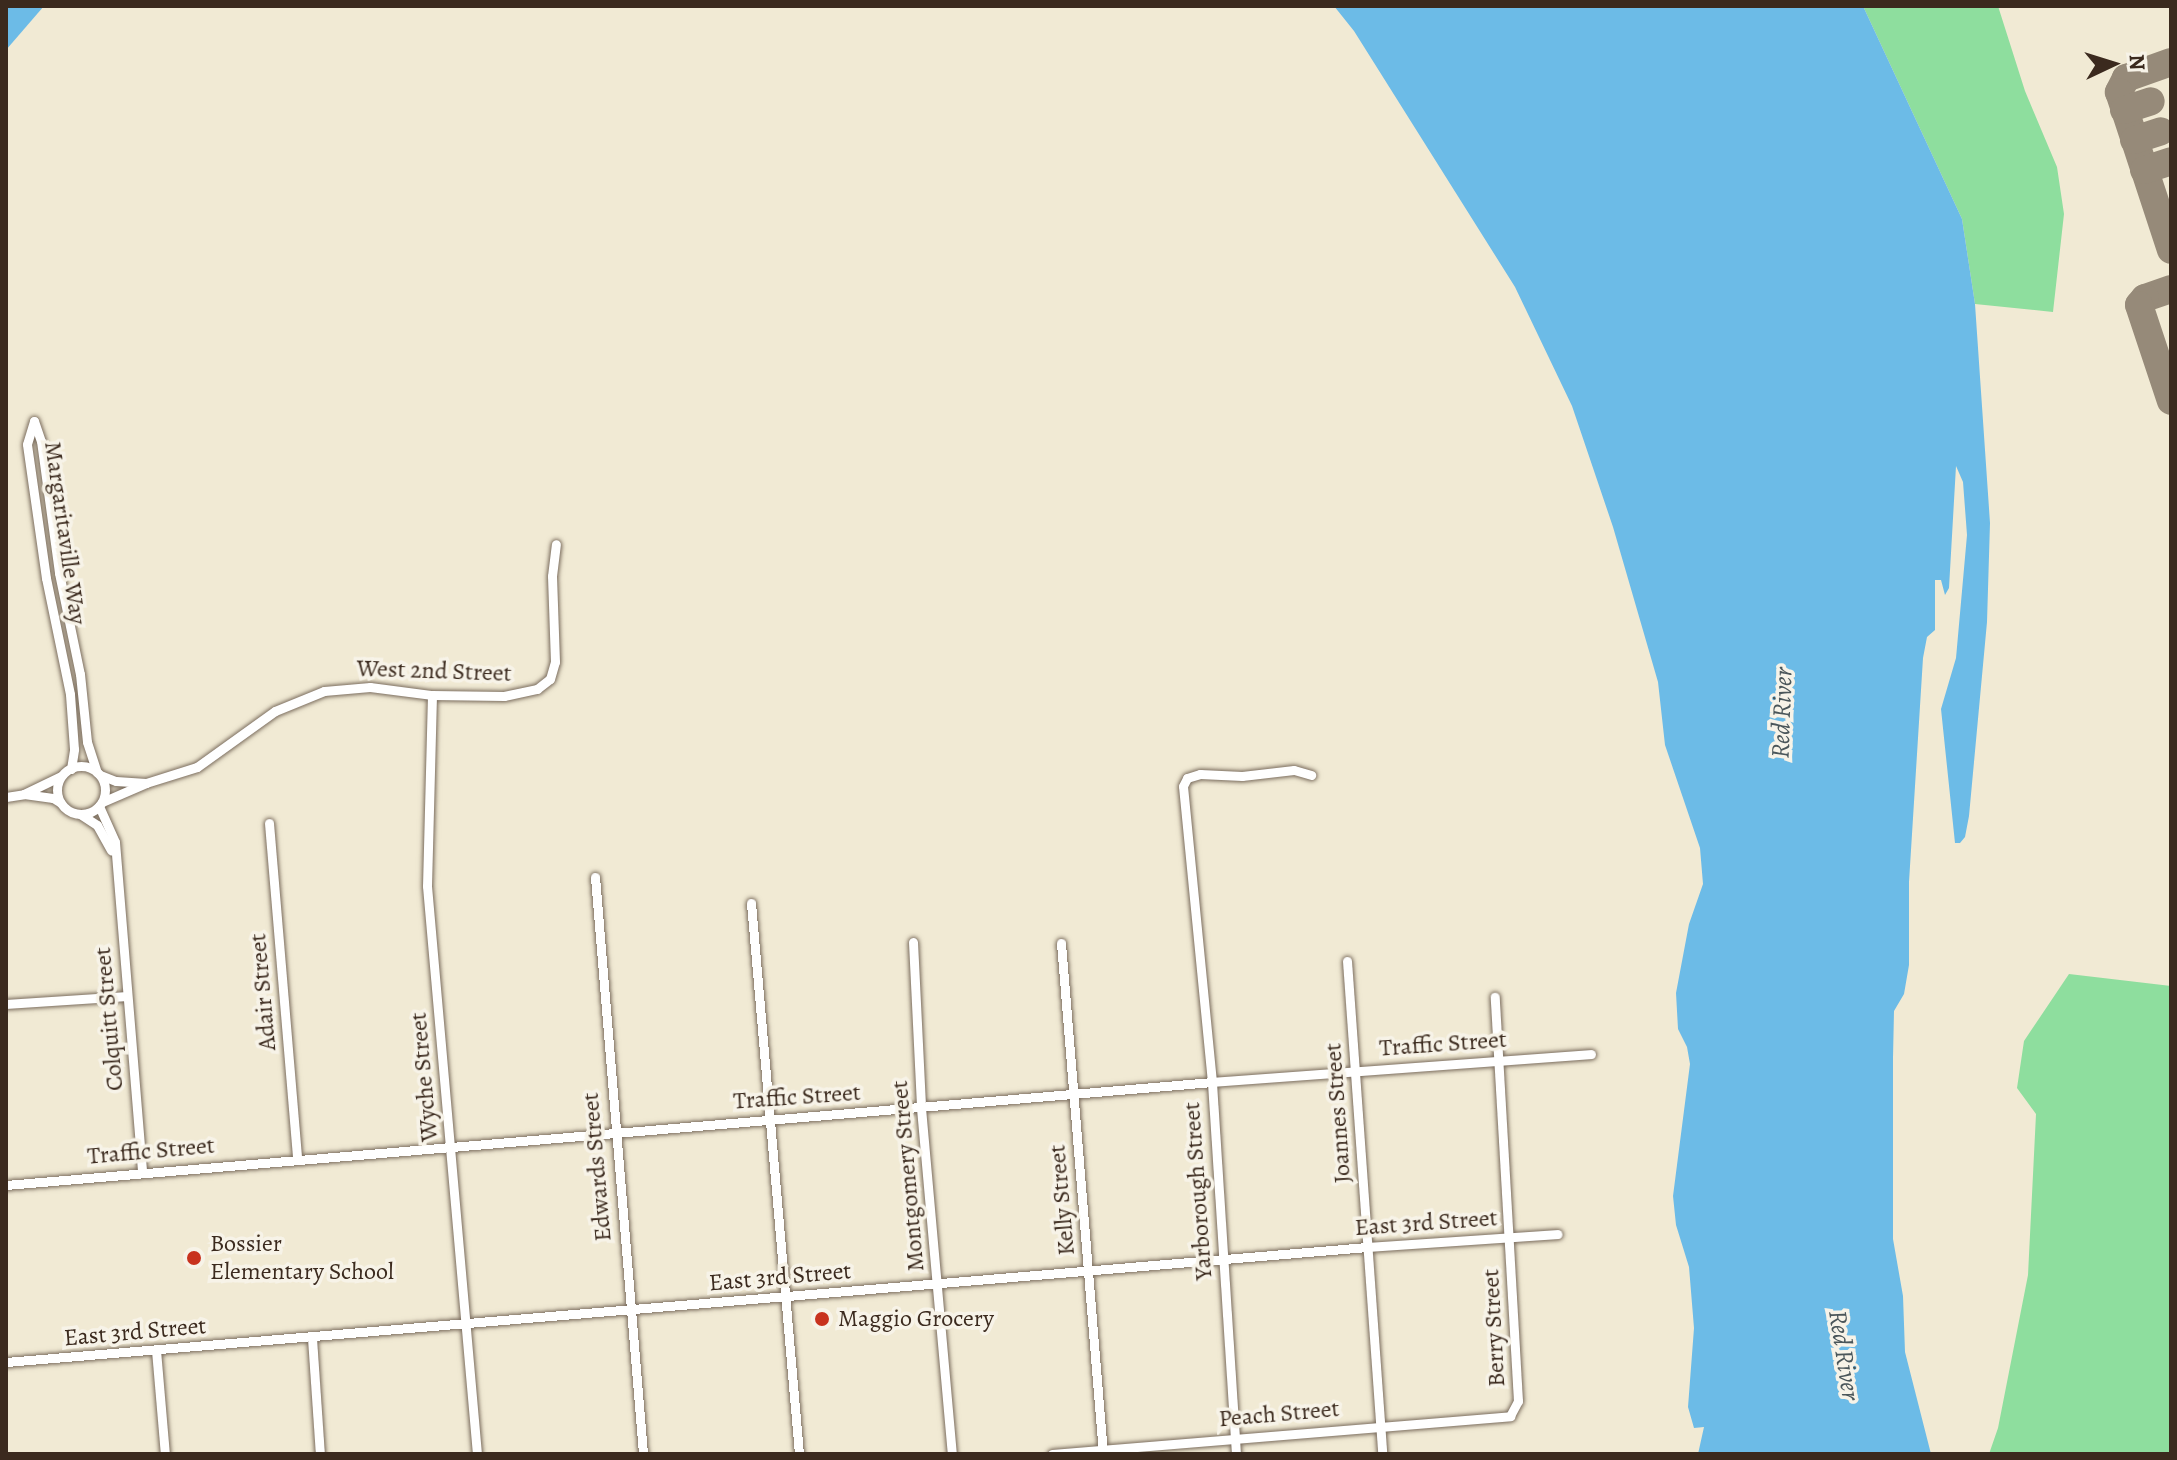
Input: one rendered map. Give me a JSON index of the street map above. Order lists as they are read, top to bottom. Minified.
{"streets":{"street":["Margaritaville Way","West 2nd Street","Adair Street","Colquitt Street","Traffic Street","Wyche Street","Joannes Street","Edwards Street","Montgomery Street","Yarborough Street","Kelly Street","East 3rd Street","Berry Street","Peach Street"]},"crossings":[["Margaritaville Way","West 2nd Street"],["Margaritaville Way","Colquitt Street"],["West 2nd Street","Colquitt Street"],["West 2nd Street","Wyche Street"],["Adair Street","Traffic Street"],["Colquitt Street","Traffic Street"],["Traffic Street","Wyche Street"],["Traffic Street","Joannes Street"],["Traffic Street","Edwards Street"],["Traffic Street","Montgomery Street"],["Traffic Street","Yarborough Street"],["Traffic Street","Kelly Street"],["Traffic Street","Berry Street"],["Wyche Street","East 3rd Street"],["Joannes Street","East 3rd Street"],["Joannes Street","Peach Street"],["Edwards Street","East 3rd Street"],["Montgomery Street","East 3rd Street"],["Yarborough Street","East 3rd Street"],["Yarborough Street","Peach Street"],["Kelly Street","East 3rd Street"],["Kelly Street","Peach Street"],["East 3rd Street","Berry Street"],["Berry Street","Peach Street"]],"water":["Red River"],"places":["Bossier Elementary School","Maggio Grocery"],"north":"right"}
